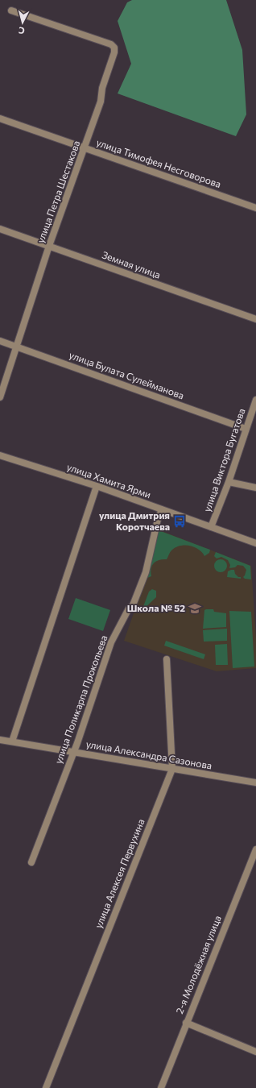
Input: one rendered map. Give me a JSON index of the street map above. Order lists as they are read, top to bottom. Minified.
{"streets":{"street":["улица Тимофея Несговорова","улица Петра Шестакова","Земная улица","улица Булата Сулейманова","улица Виктора Бугатова","улица Хамита Ярми","улица Поликарпа Прокопьева","улица Александра Сазонова","улица Алексея Первухина","2-я Молодёжная улица"]},"crossings":[["улица Тимофея Несговорова","улица Петра Шестакова"],["улица Петра Шестакова","Земная улица"],["улица Петра Шестакова","улица Булата Сулейманова"],["улица Булата Сулейманова","улица Виктора Бугатова"],["улица Виктора Бугатова","улица Хамита Ярми"],["улица Хамита Ярми","улица Поликарпа Прокопьева"],["улица Поликарпа Прокопьева","улица Александра Сазонова"],["улица Александра Сазонова","улица Алексея Первухина"]],"places":{"bus stop":["улица Дмитрия Коротчаева"],"school or university":["Школа № 52"]},"north":"bottom"}
